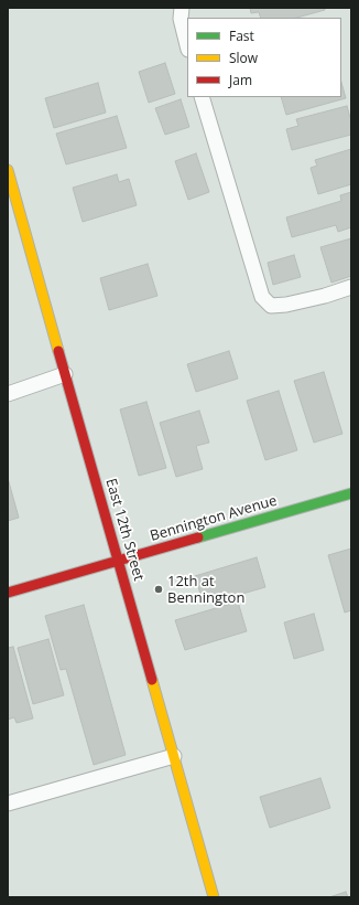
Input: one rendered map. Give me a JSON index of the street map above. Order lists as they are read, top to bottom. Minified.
{"streets":{"street":["Bennington Avenue","East 12th Street"]},"crossings":[["Bennington Avenue","East 12th Street"]],"places":["12th at Bennington"],"legend":["Fast","Slow","Jam"]}
